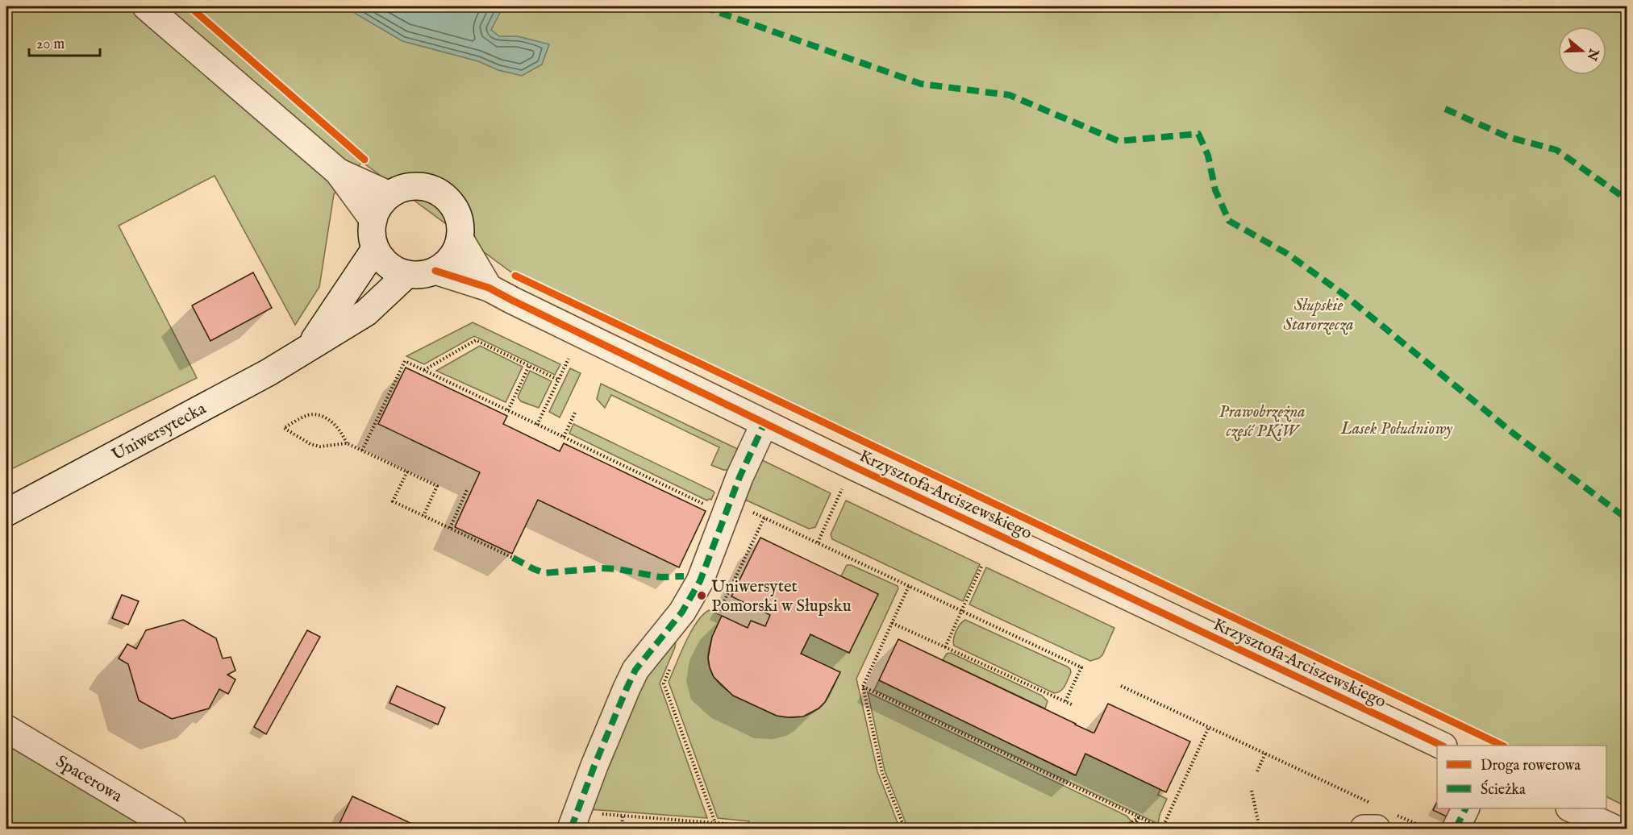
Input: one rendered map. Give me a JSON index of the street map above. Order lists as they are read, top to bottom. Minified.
{"streets":{"street":["Uniwersytecka","Krzysztofa Arciszewskiego","Spacerowa"]},"crossings":[["Uniwersytecka","Krzysztofa Arciszewskiego"]],"parks":["Słupskie Starorzecza","Prawobrzeżna część PKiW","Lasek Południowy"],"places":["Uniwersytet Pomorski w Słupsku"],"legend":["Droga rowerowa","Ścieżka"],"scale_bar":"20 m","north":"right"}
